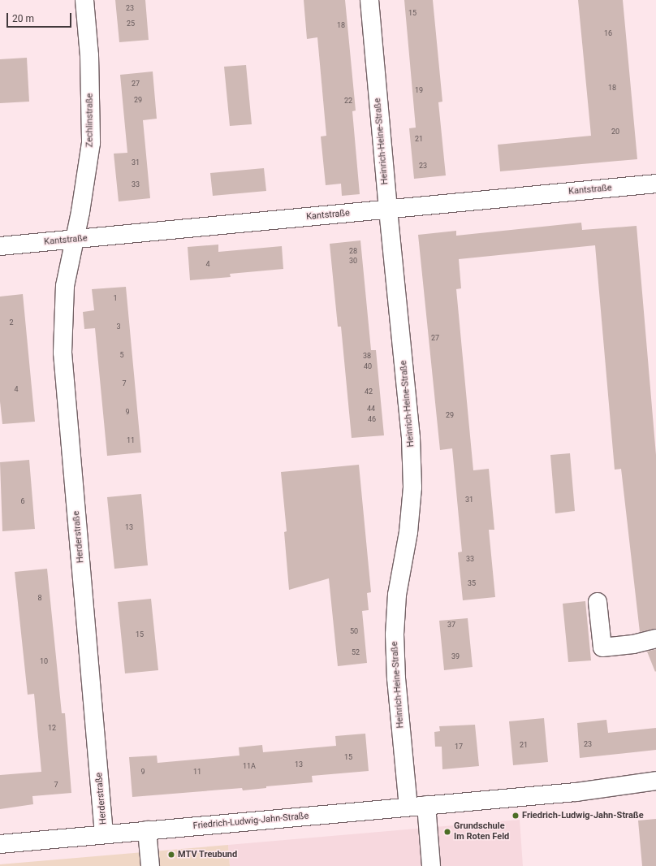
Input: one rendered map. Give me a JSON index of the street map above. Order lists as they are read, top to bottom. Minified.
{"streets":{"street":["Zechlinstraße","Heinrich-Heine-Straße","Kantstraße","Herderstraße","Friedrich-Ludwig-Jahn-Straße"]},"crossings":[["Zechlinstraße","Kantstraße"],["Zechlinstraße","Herderstraße"],["Heinrich-Heine-Straße","Kantstraße"],["Heinrich-Heine-Straße","Friedrich-Ludwig-Jahn-Straße"],["Kantstraße","Herderstraße"],["Herderstraße","Friedrich-Ludwig-Jahn-Straße"]],"places":["Friedrich-Ludwig-Jahn-Straße","Grundschule Im Roten Feld","MTV Treubund"],"house_numbers":["23","15","25","18","16","27","18","19","29","22","20","21","31","23","33","28","30","4","1","2","3","27","5","38","40","7","4","42","44","9","29","46","11","31","6","13","33","35","8","37","50","15","52","39","10","12","23","21","17","15","13","11A","9","11","7"],"scale_bar":"20 m"}
